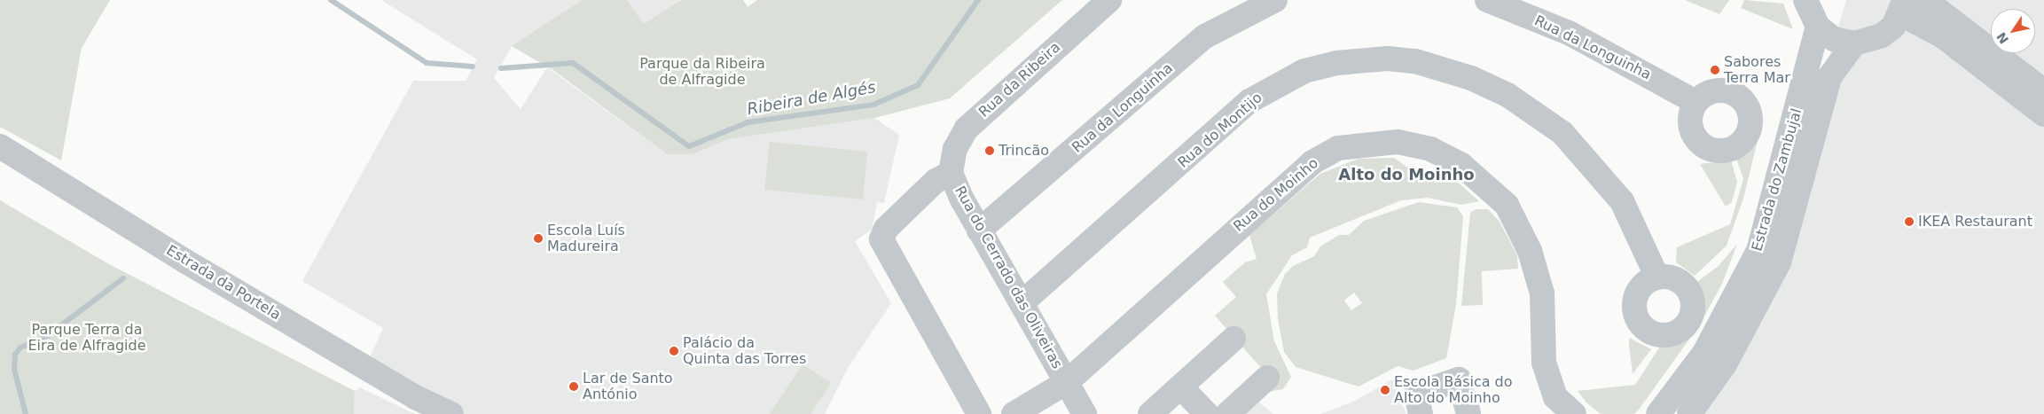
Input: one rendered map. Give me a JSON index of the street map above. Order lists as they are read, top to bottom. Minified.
{"streets":{"street":["Rua da Longuinha","Rua da Ribeira","Rua do Montijo","Estrada do Zambujal","Rua do Moinho","Rua do Cerrado das Oliveiras","Estrada da Portela"]},"crossings":[["Rua da Longuinha","Rua do Cerrado das Oliveiras"],["Rua da Ribeira","Rua do Cerrado das Oliveiras"],["Rua do Montijo","Rua do Cerrado das Oliveiras"],["Rua do Moinho","Rua do Cerrado das Oliveiras"]],"districts":["Alto do Moinho"],"water":["Ribeira de Algés"],"parks":["Parque da Ribeira de Alfragide","Parque Terra da Eira de Alfragide"],"places":["Sabores Terra Mar","Trincão","IKEA Restaurant","Escola Luís Madureira","Palácio da Quinta das Torres","Lar de Santo António","Escola Básica do Alto do Moinho"],"north":"bottom left"}
